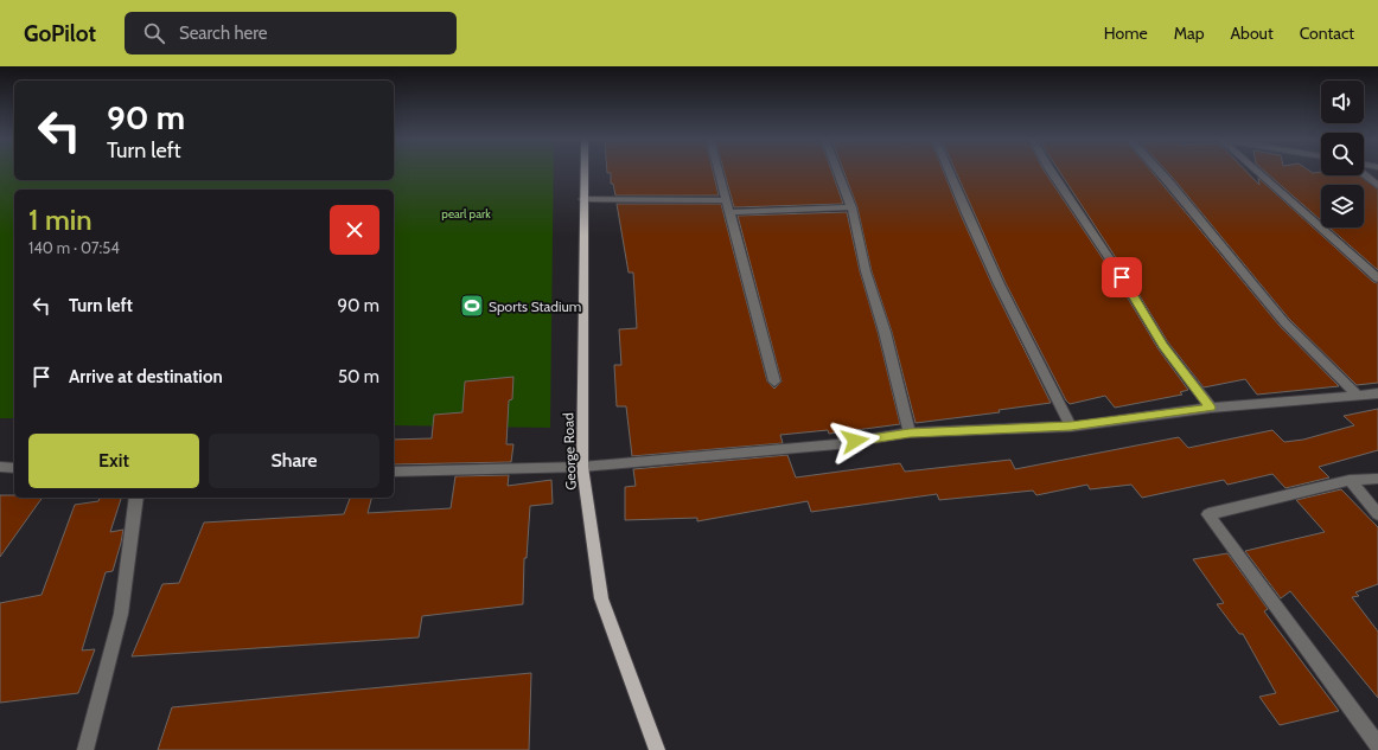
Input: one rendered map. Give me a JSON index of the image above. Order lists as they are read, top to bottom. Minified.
{"streets":{"main road":["George Road"]},"parks":["pearl park"],"places":{"sports":["Sports Stadium"]},"page":{"header":"GoPilot","search":"Search here","nav":["Home","Map","About","Contact"],"turn":["90 m","Turn left"],"heading":["1 min","140 m · 07:54"],"list":[{"name":"Turn left","value":"90 m"},{"name":"Arrive at destination","value":"50 m"}],"buttons":["Exit","Share"]}}
